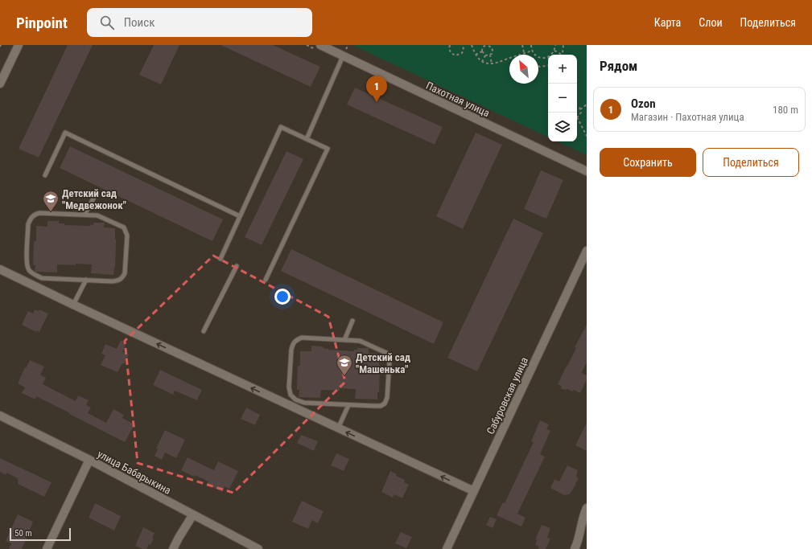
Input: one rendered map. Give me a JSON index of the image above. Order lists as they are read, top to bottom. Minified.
{"streets":{"street":["Пахотная улица","Сабуровская улица","улица Бабарыкина"]},"places":{"school or university":["Детский сад \"Медвежонок\"","Детский сад \"Машенька\""]},"scale_bar":"50 m","north":"top left","page":{"header":"Pinpoint","search":"Поиск","nav":["Карта","Слои","Поделиться"],"heading":"Рядом","map_buttons":["+","−"],"pins":"1","list":[{"mark":"1","name":"Ozon","note":"Магазин · Пахотная улица","value":"180 m"}],"buttons":["Сохранить","Поделиться"],"scale":"50 m"}}
